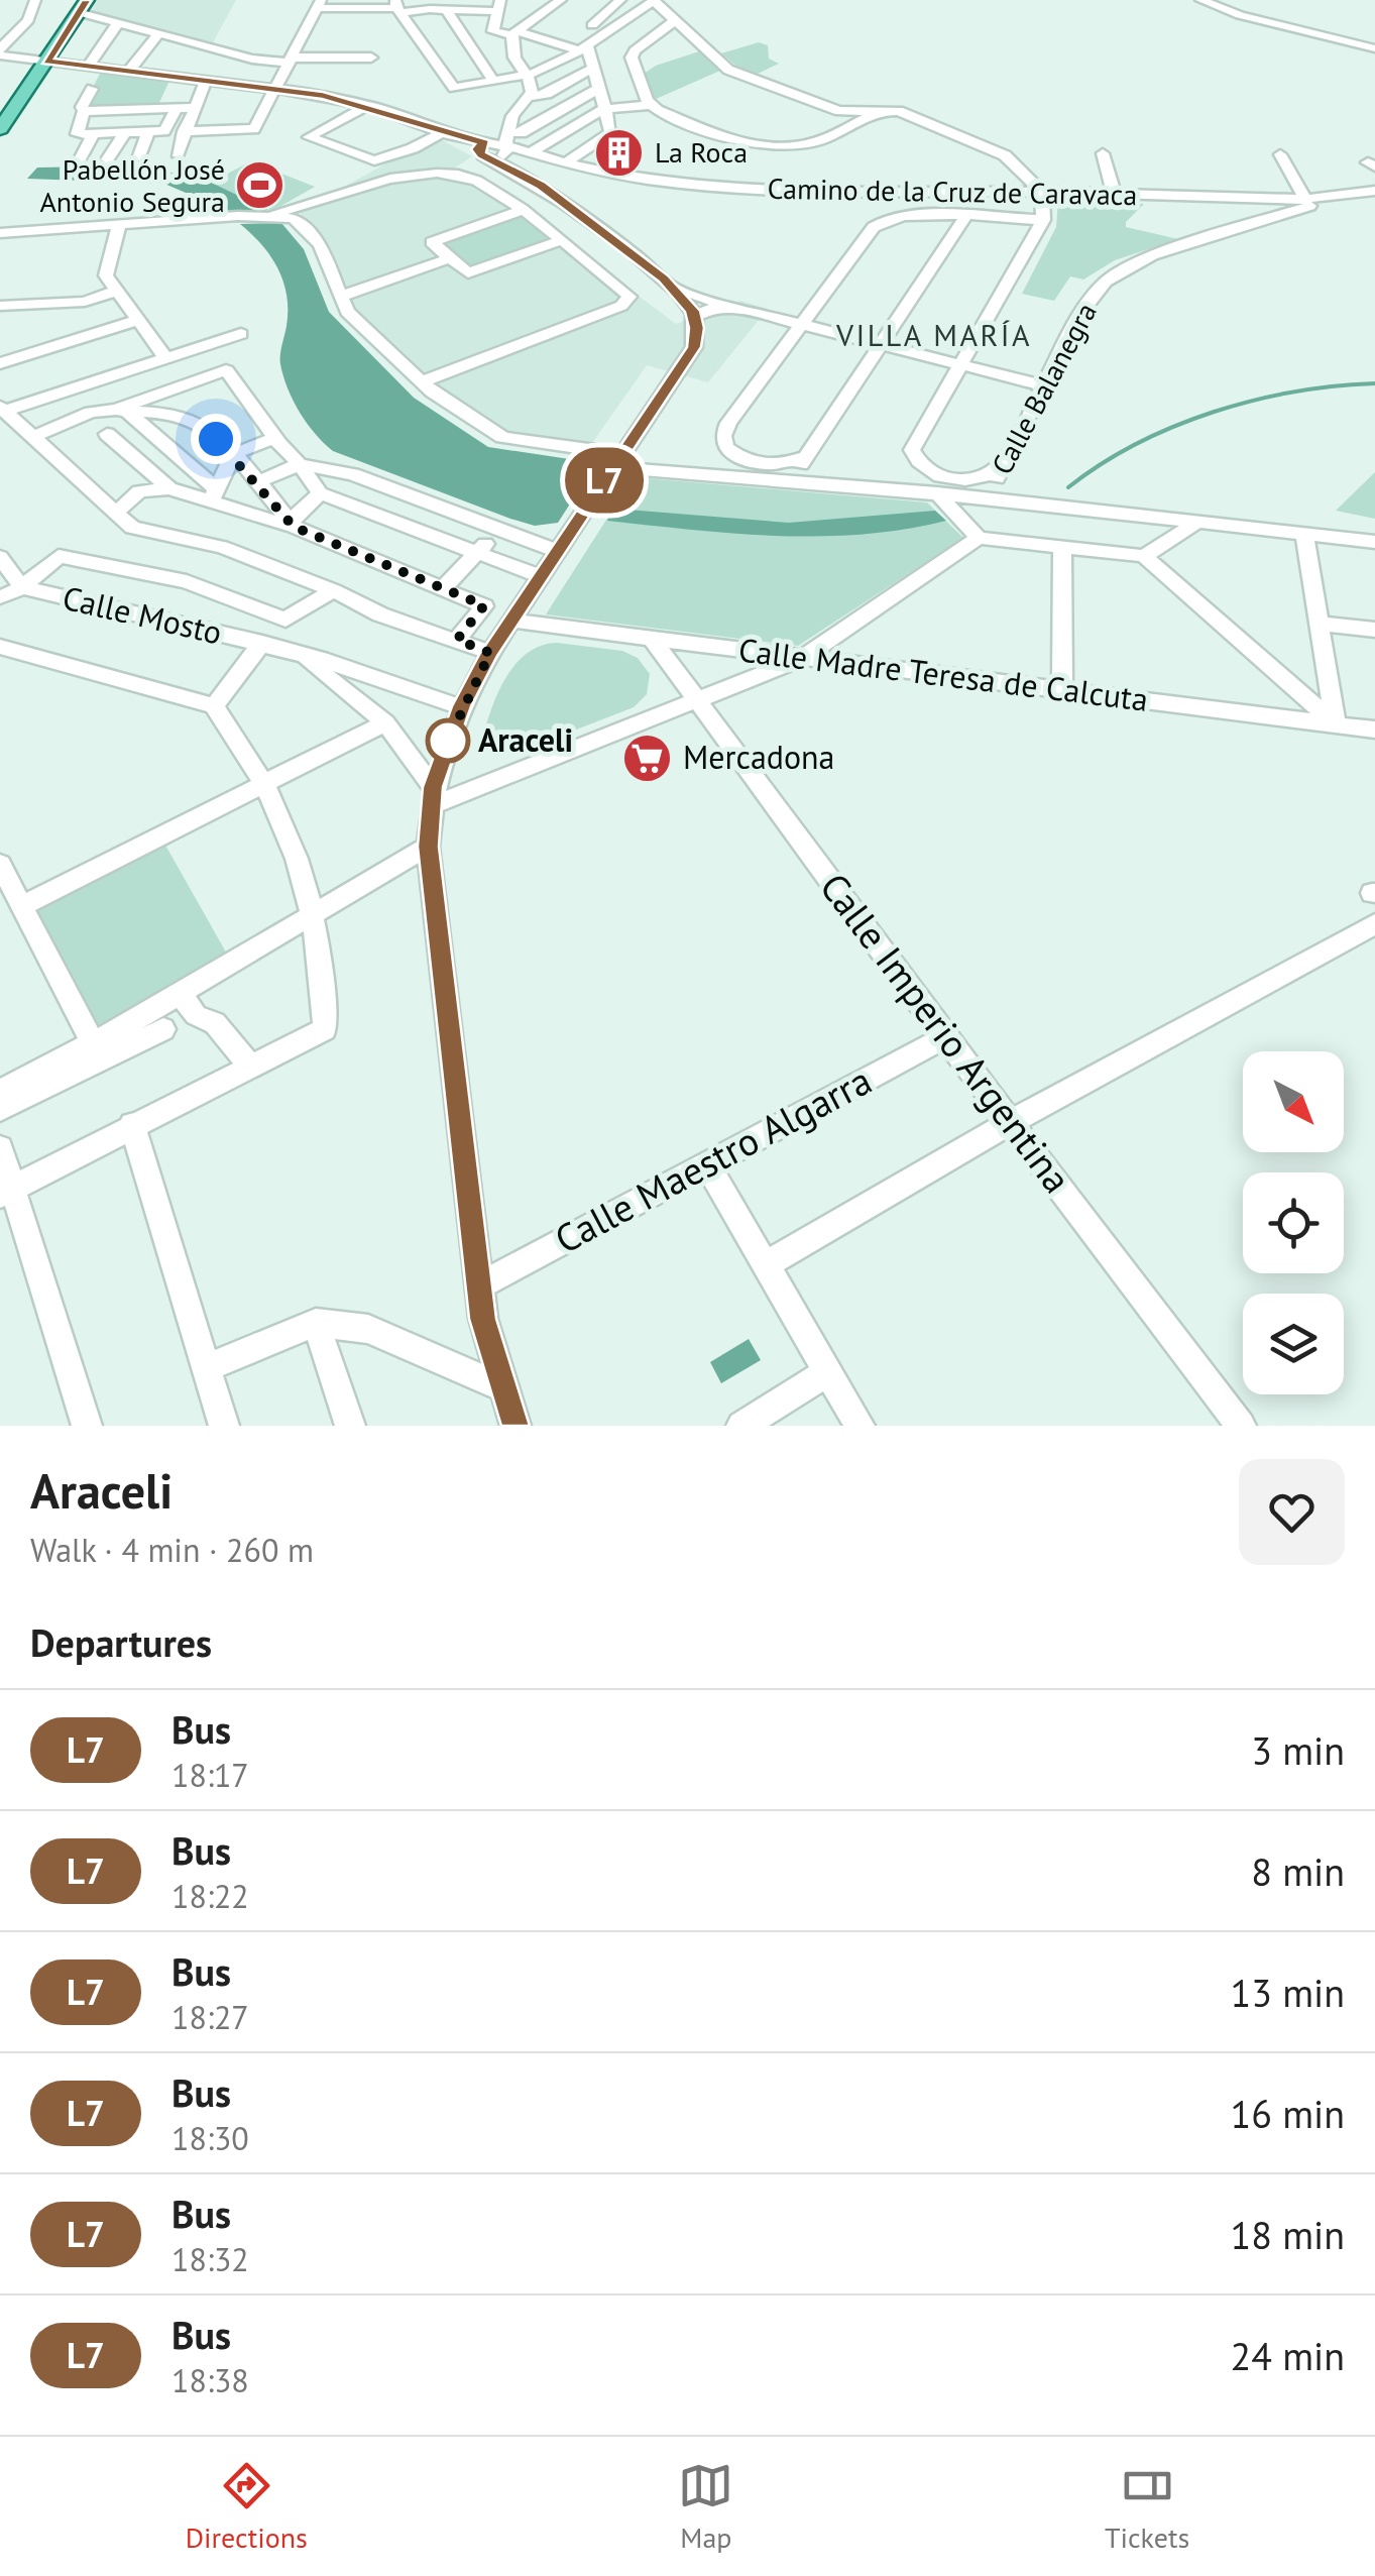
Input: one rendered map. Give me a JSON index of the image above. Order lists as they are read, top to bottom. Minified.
{"streets":{"street":["Camino de la Cruz de Caravaca","Calle Balanegra","Calle Mosto","Calle Madre Teresa de Calcuta","Calle Imperio Argentina","Calle Maestro Algarra"]},"crossings":[["Camino de la Cruz de Caravaca","Calle Balanegra"],["Calle Madre Teresa de Calcuta","Calle Imperio Argentina"],["Calle Imperio Argentina","Calle Maestro Algarra"]],"districts":["VILLA MARÍA"],"places":{"building":["La Roca"],"sports":["Pabellón José Antonio Segura"],"other":["Araceli"],"supermarket":["Mercadona"]},"lines":["bus line L7"],"north":"bottom right","page":{"on_map":"L7","heading":[["Araceli","Walk · 4 min · 260 m"],"Departures"],"list":[{"mark":"L7","name":"Bus","note":"18:17","value":"3 min"},{"mark":"L7","name":"Bus","note":"18:22","value":"8 min"},{"mark":"L7","name":"Bus","note":"18:27","value":"13 min"},{"mark":"L7","name":"Bus","note":"18:30","value":"16 min"},{"mark":"L7","name":"Bus","note":"18:32","value":"18 min"},{"mark":"L7","name":"Bus","note":"18:38","value":"24 min"}],"tabs":["Directions","Map","Tickets"]}}
